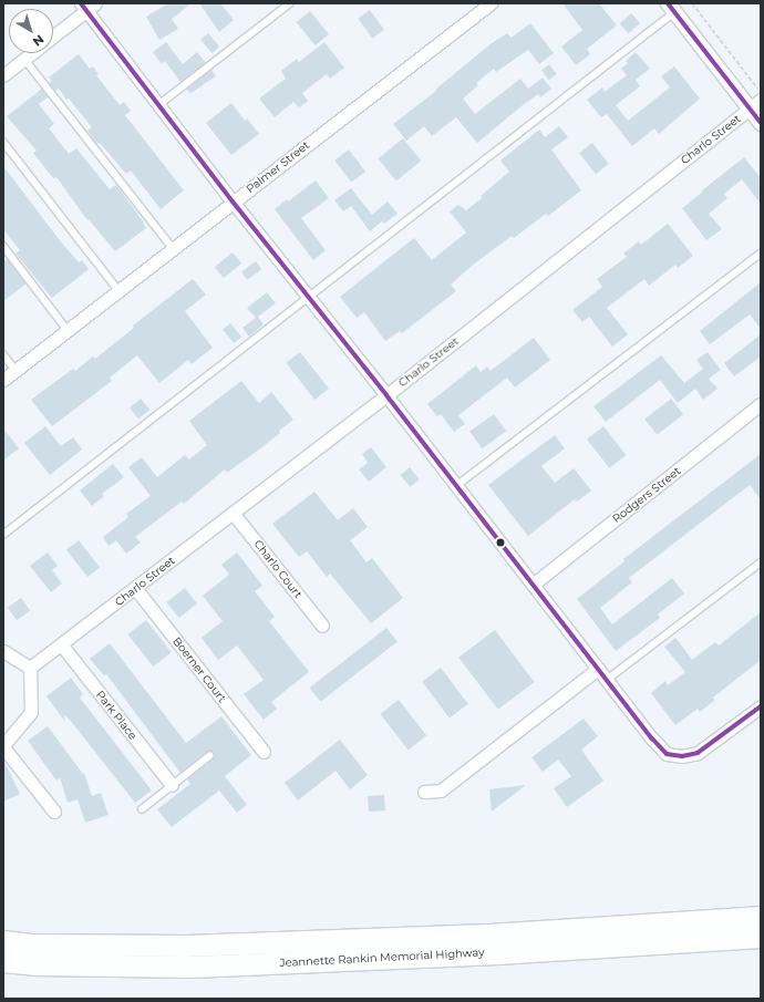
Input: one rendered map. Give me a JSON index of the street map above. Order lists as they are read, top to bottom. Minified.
{"streets":{"highway":["Jeannette Rankin Memorial Highway"],"street":["Charlo Street","Palmer Street","Rodgers Street","Charlo Court","Boerner Court","Park Place"]},"crossings":[["Charlo Street","Charlo Court"],["Charlo Street","Boerner Court"],["Charlo Street","Park Place"]],"north":"bottom right"}
